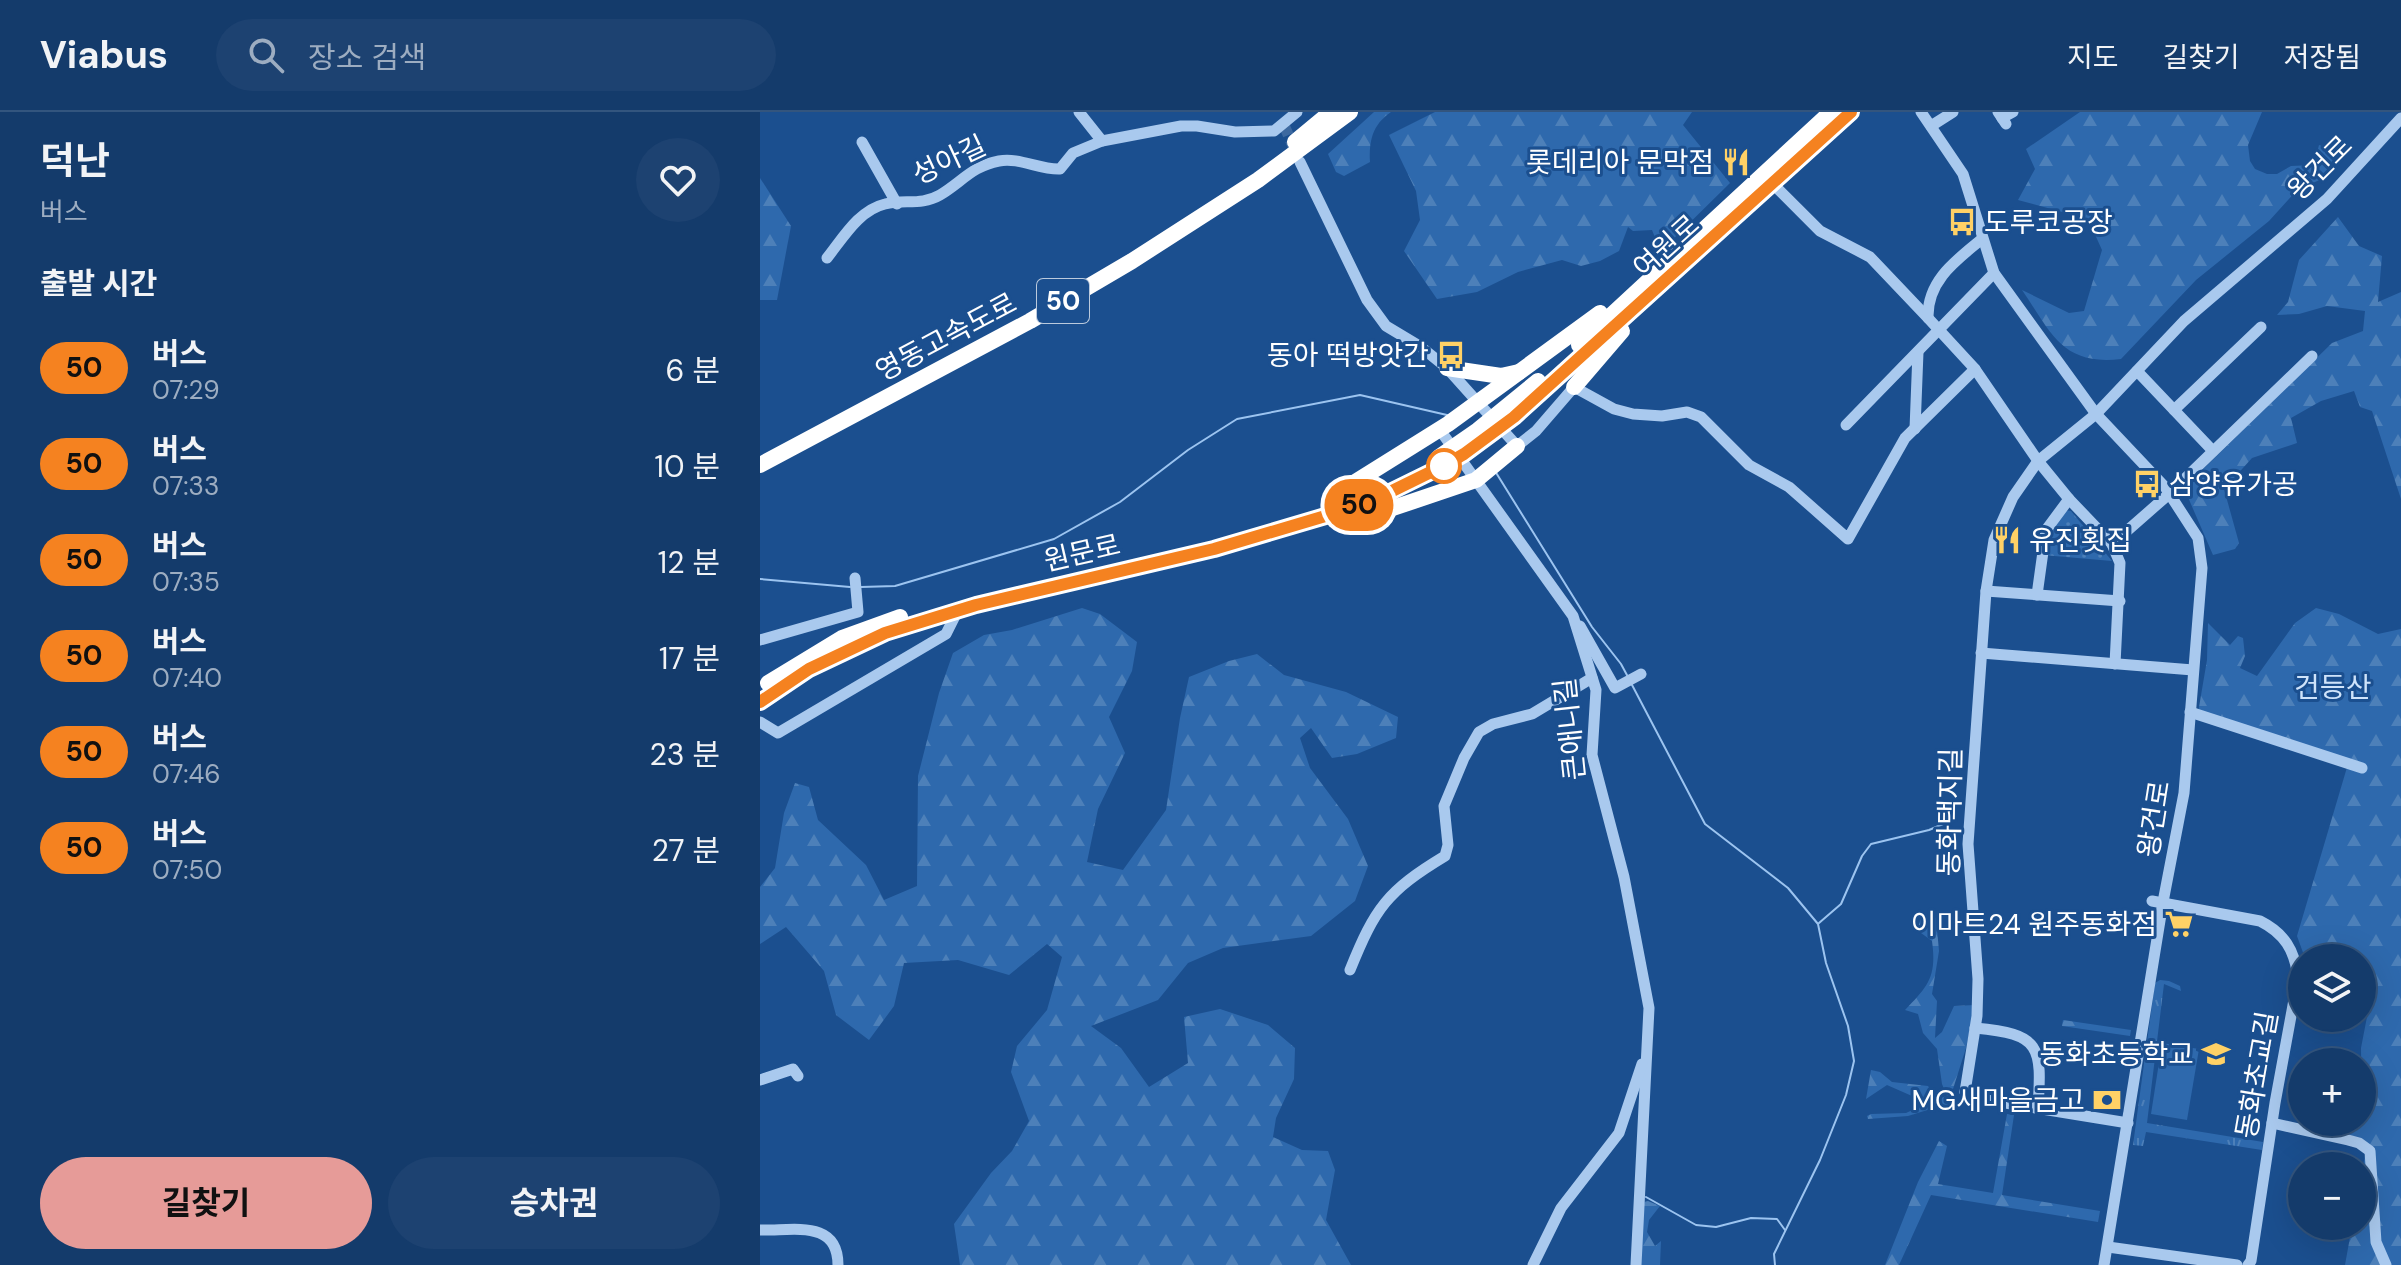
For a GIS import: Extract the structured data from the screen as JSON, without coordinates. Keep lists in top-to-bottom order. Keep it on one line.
{"streets":{"highway":["여원로","50","영동고속도로","원문로"],"street":["성아길","왕건로","큰애니길","동화택지길","동화초교길"]},"crossings":[["왕건로","동화택지길"],["왕건로","동화초교길"],["여원로","원문로"]],"parks":["건등산"],"places":{"restaurant":["롯데리아 문막점","유진횟집"],"bus stop":["도루코공장","동아 떡방앗간","삼양유가공"],"supermarket":["이마트24 원주동화점"],"school or university":["동화초등학교"],"bank":["MG새마을금고"]},"lines":["bus line 50"],"page":{"header":"Viabus","search":"장소 검색","nav":["지도","길찾기","저장됨"],"heading":[["덕난","버스"],"출발 시간"],"on_map":"50","list":[{"mark":"50","name":"버스","note":"07:29","value":"6 분"},{"mark":"50","name":"버스","note":"07:33","value":"10 분"},{"mark":"50","name":"버스","note":"07:35","value":"12 분"},{"mark":"50","name":"버스","note":"07:40","value":"17 분"},{"mark":"50","name":"버스","note":"07:46","value":"23 분"},{"mark":"50","name":"버스","note":"07:50","value":"27 분"}],"map_buttons":["+","−"],"buttons":["길찾기","승차권"]}}
